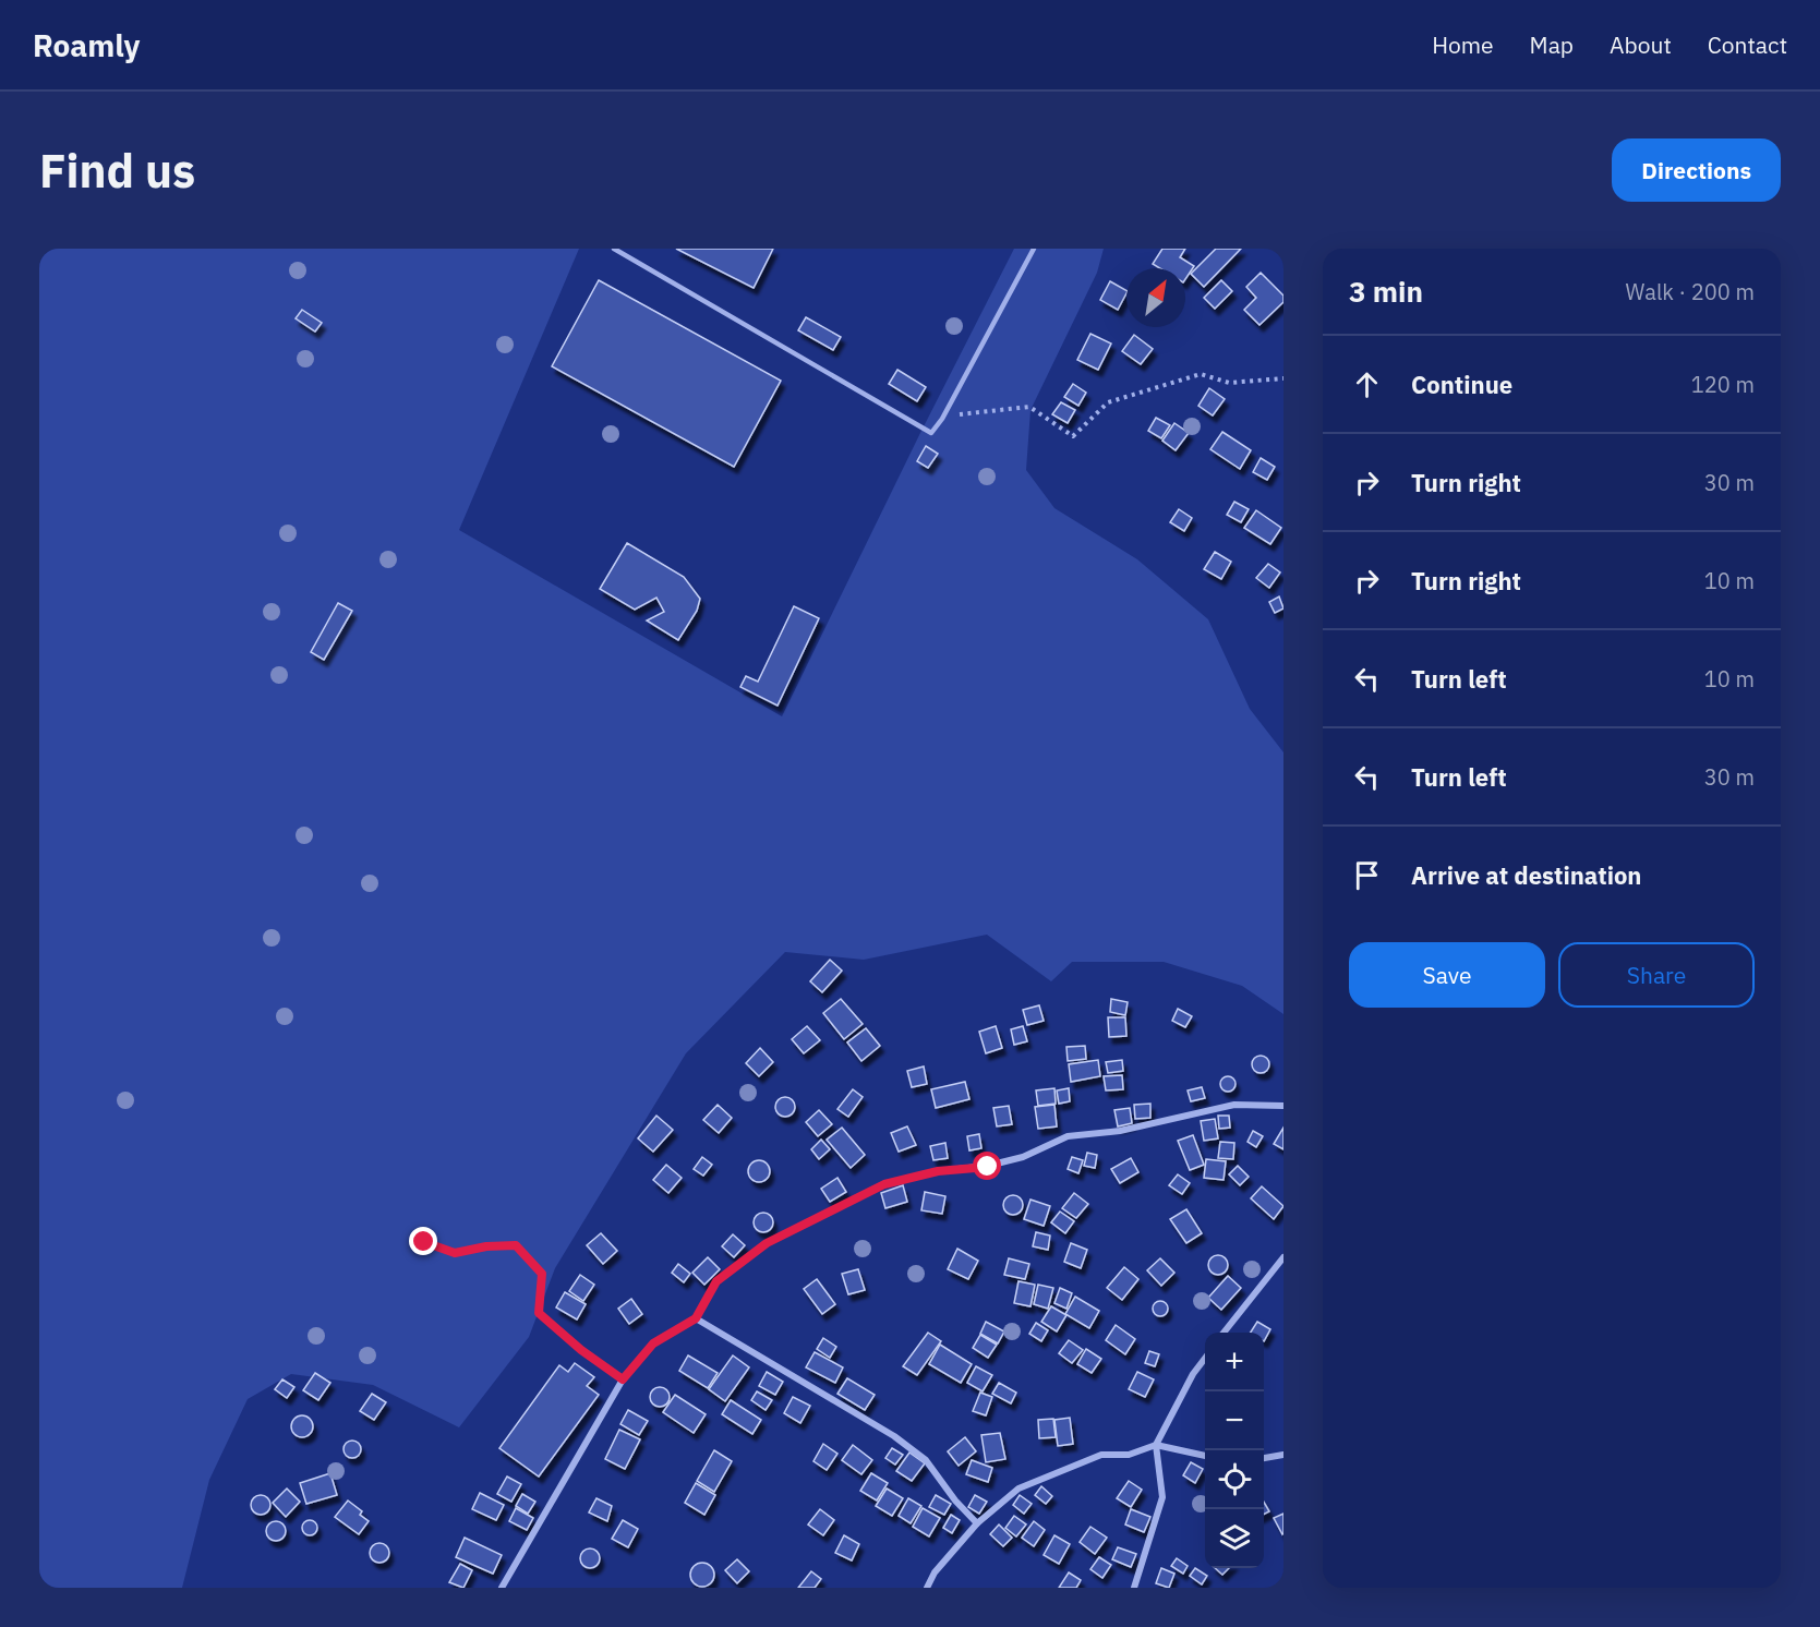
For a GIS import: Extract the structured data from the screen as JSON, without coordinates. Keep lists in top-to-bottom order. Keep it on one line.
{"north":"top right","page":{"header":"Roamly","nav":["Home","Map","About","Contact"],"buttons":["Directions",["Save","Share"]],"title":"Find us","heading":["3 min","Walk · 200 m"],"list":[["Continue","120 m"],["Turn right","30 m"],["Turn right","10 m"],["Turn left","10 m"],["Turn left","30 m"],"Arrive at destination"],"map_buttons":["+","−"]}}
